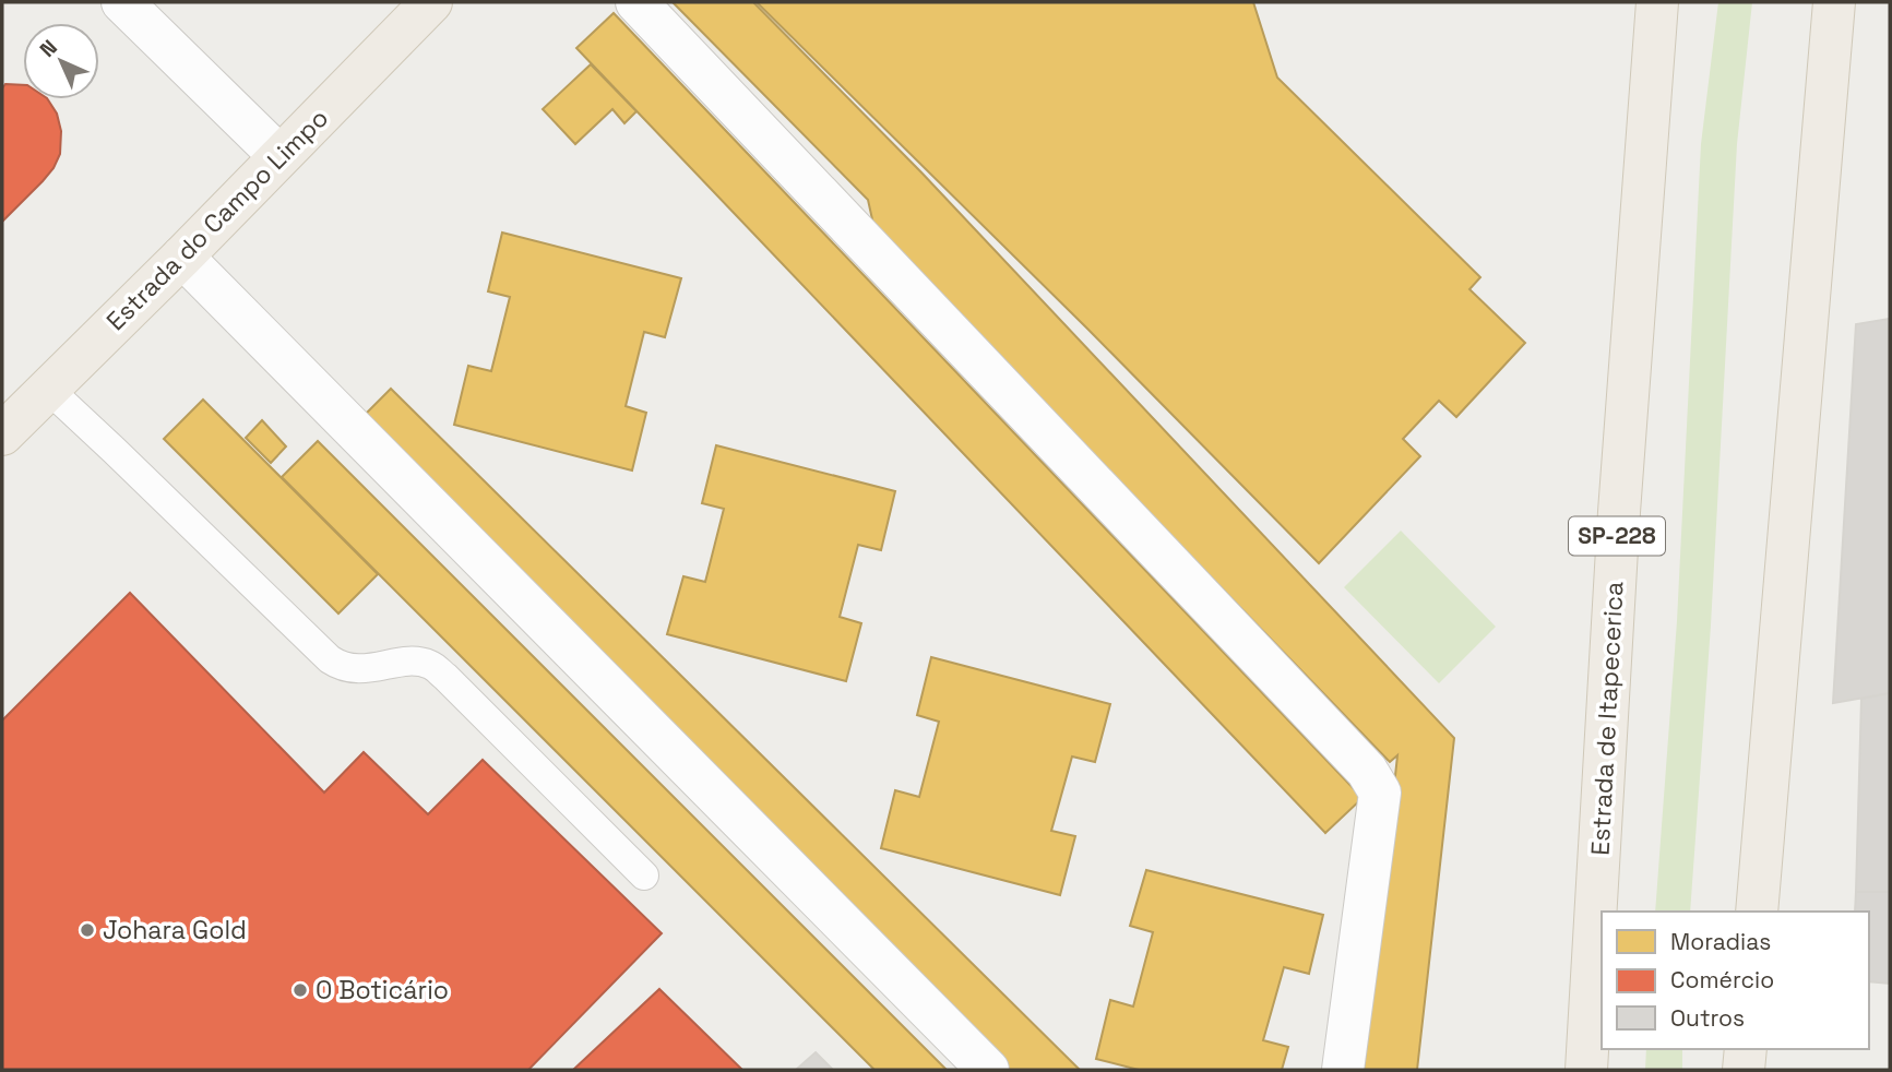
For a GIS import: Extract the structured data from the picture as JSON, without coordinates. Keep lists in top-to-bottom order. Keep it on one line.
{"streets":{"main road":["Estrada do Campo Limpo","SP-228","Estrada de Itapecerica"]},"places":["Johara Gold","O Boticário"],"legend":["Moradias","Comércio","Outros"],"north":"top left"}
